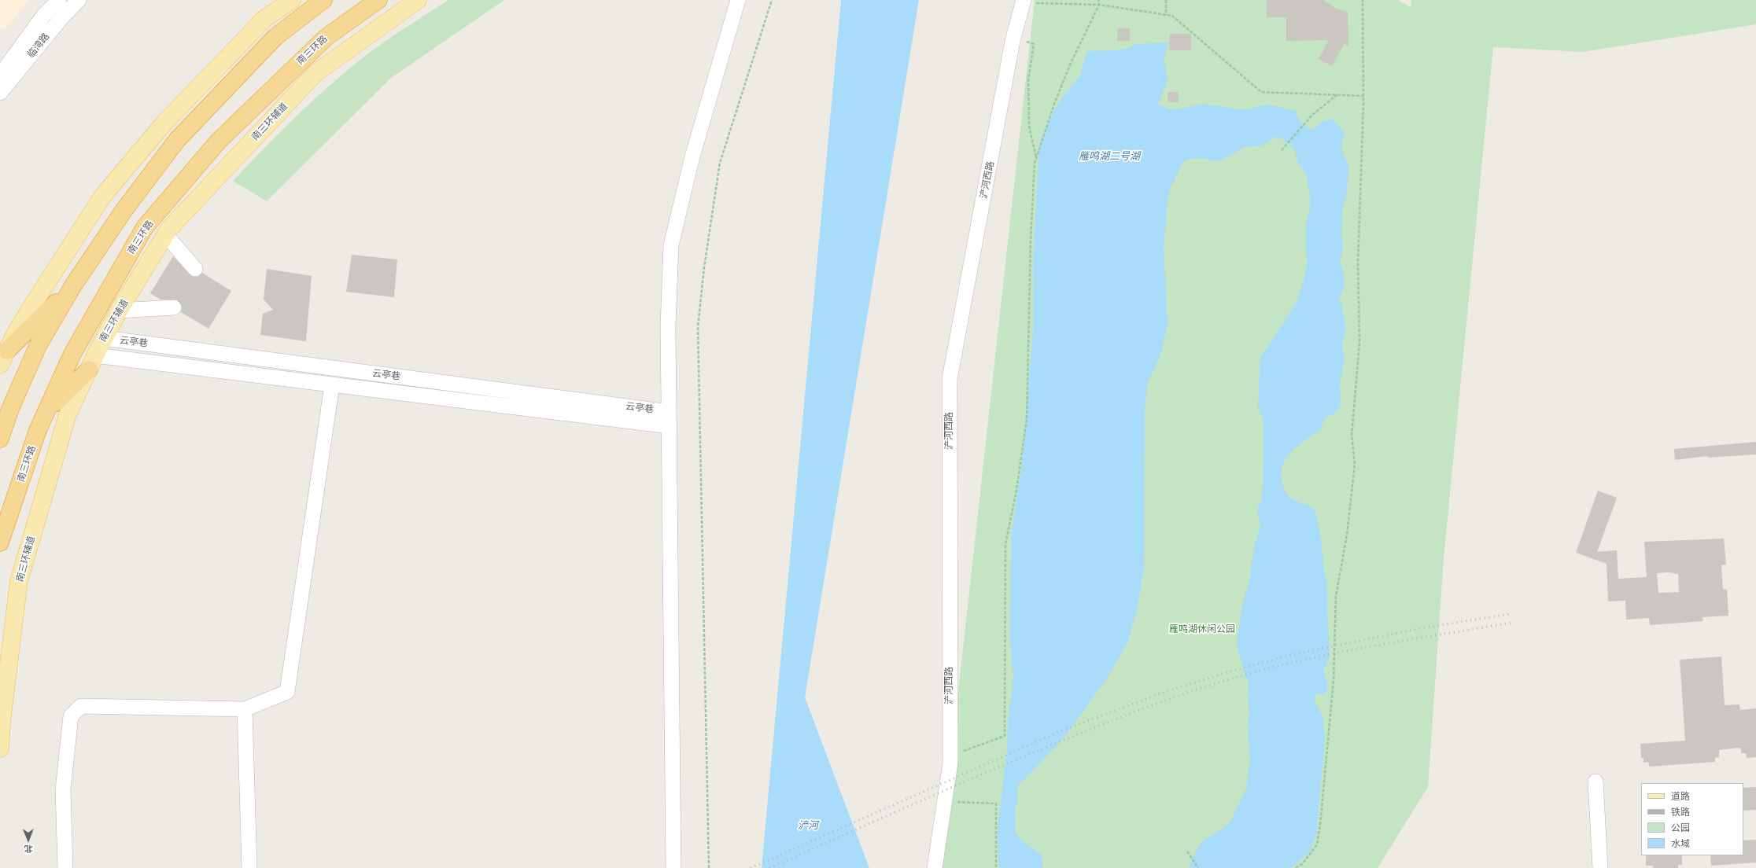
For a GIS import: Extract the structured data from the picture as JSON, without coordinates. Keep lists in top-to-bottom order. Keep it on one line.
{"streets":{"highway":["南三环路"],"main road":["南三环辅道"],"street":["临湾路","浐河西路","云亭巷"]},"crossings":[["南三环辅道","云亭巷"]],"water":["雁鸣湖二号湖","浐河"],"parks":["雁鸣湖休闲公园"],"legend":["道路","铁路","公园","水域"],"north":"bottom"}
